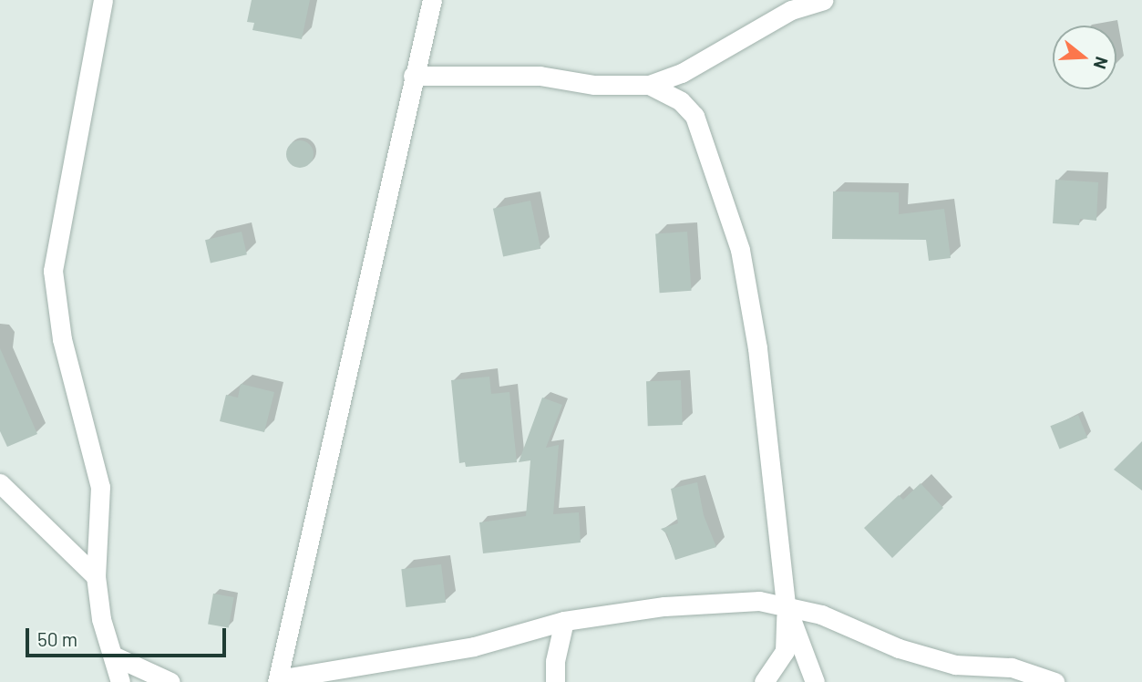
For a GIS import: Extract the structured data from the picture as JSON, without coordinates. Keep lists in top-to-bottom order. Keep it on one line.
{"scale_bar":"50 m","north":"right"}
